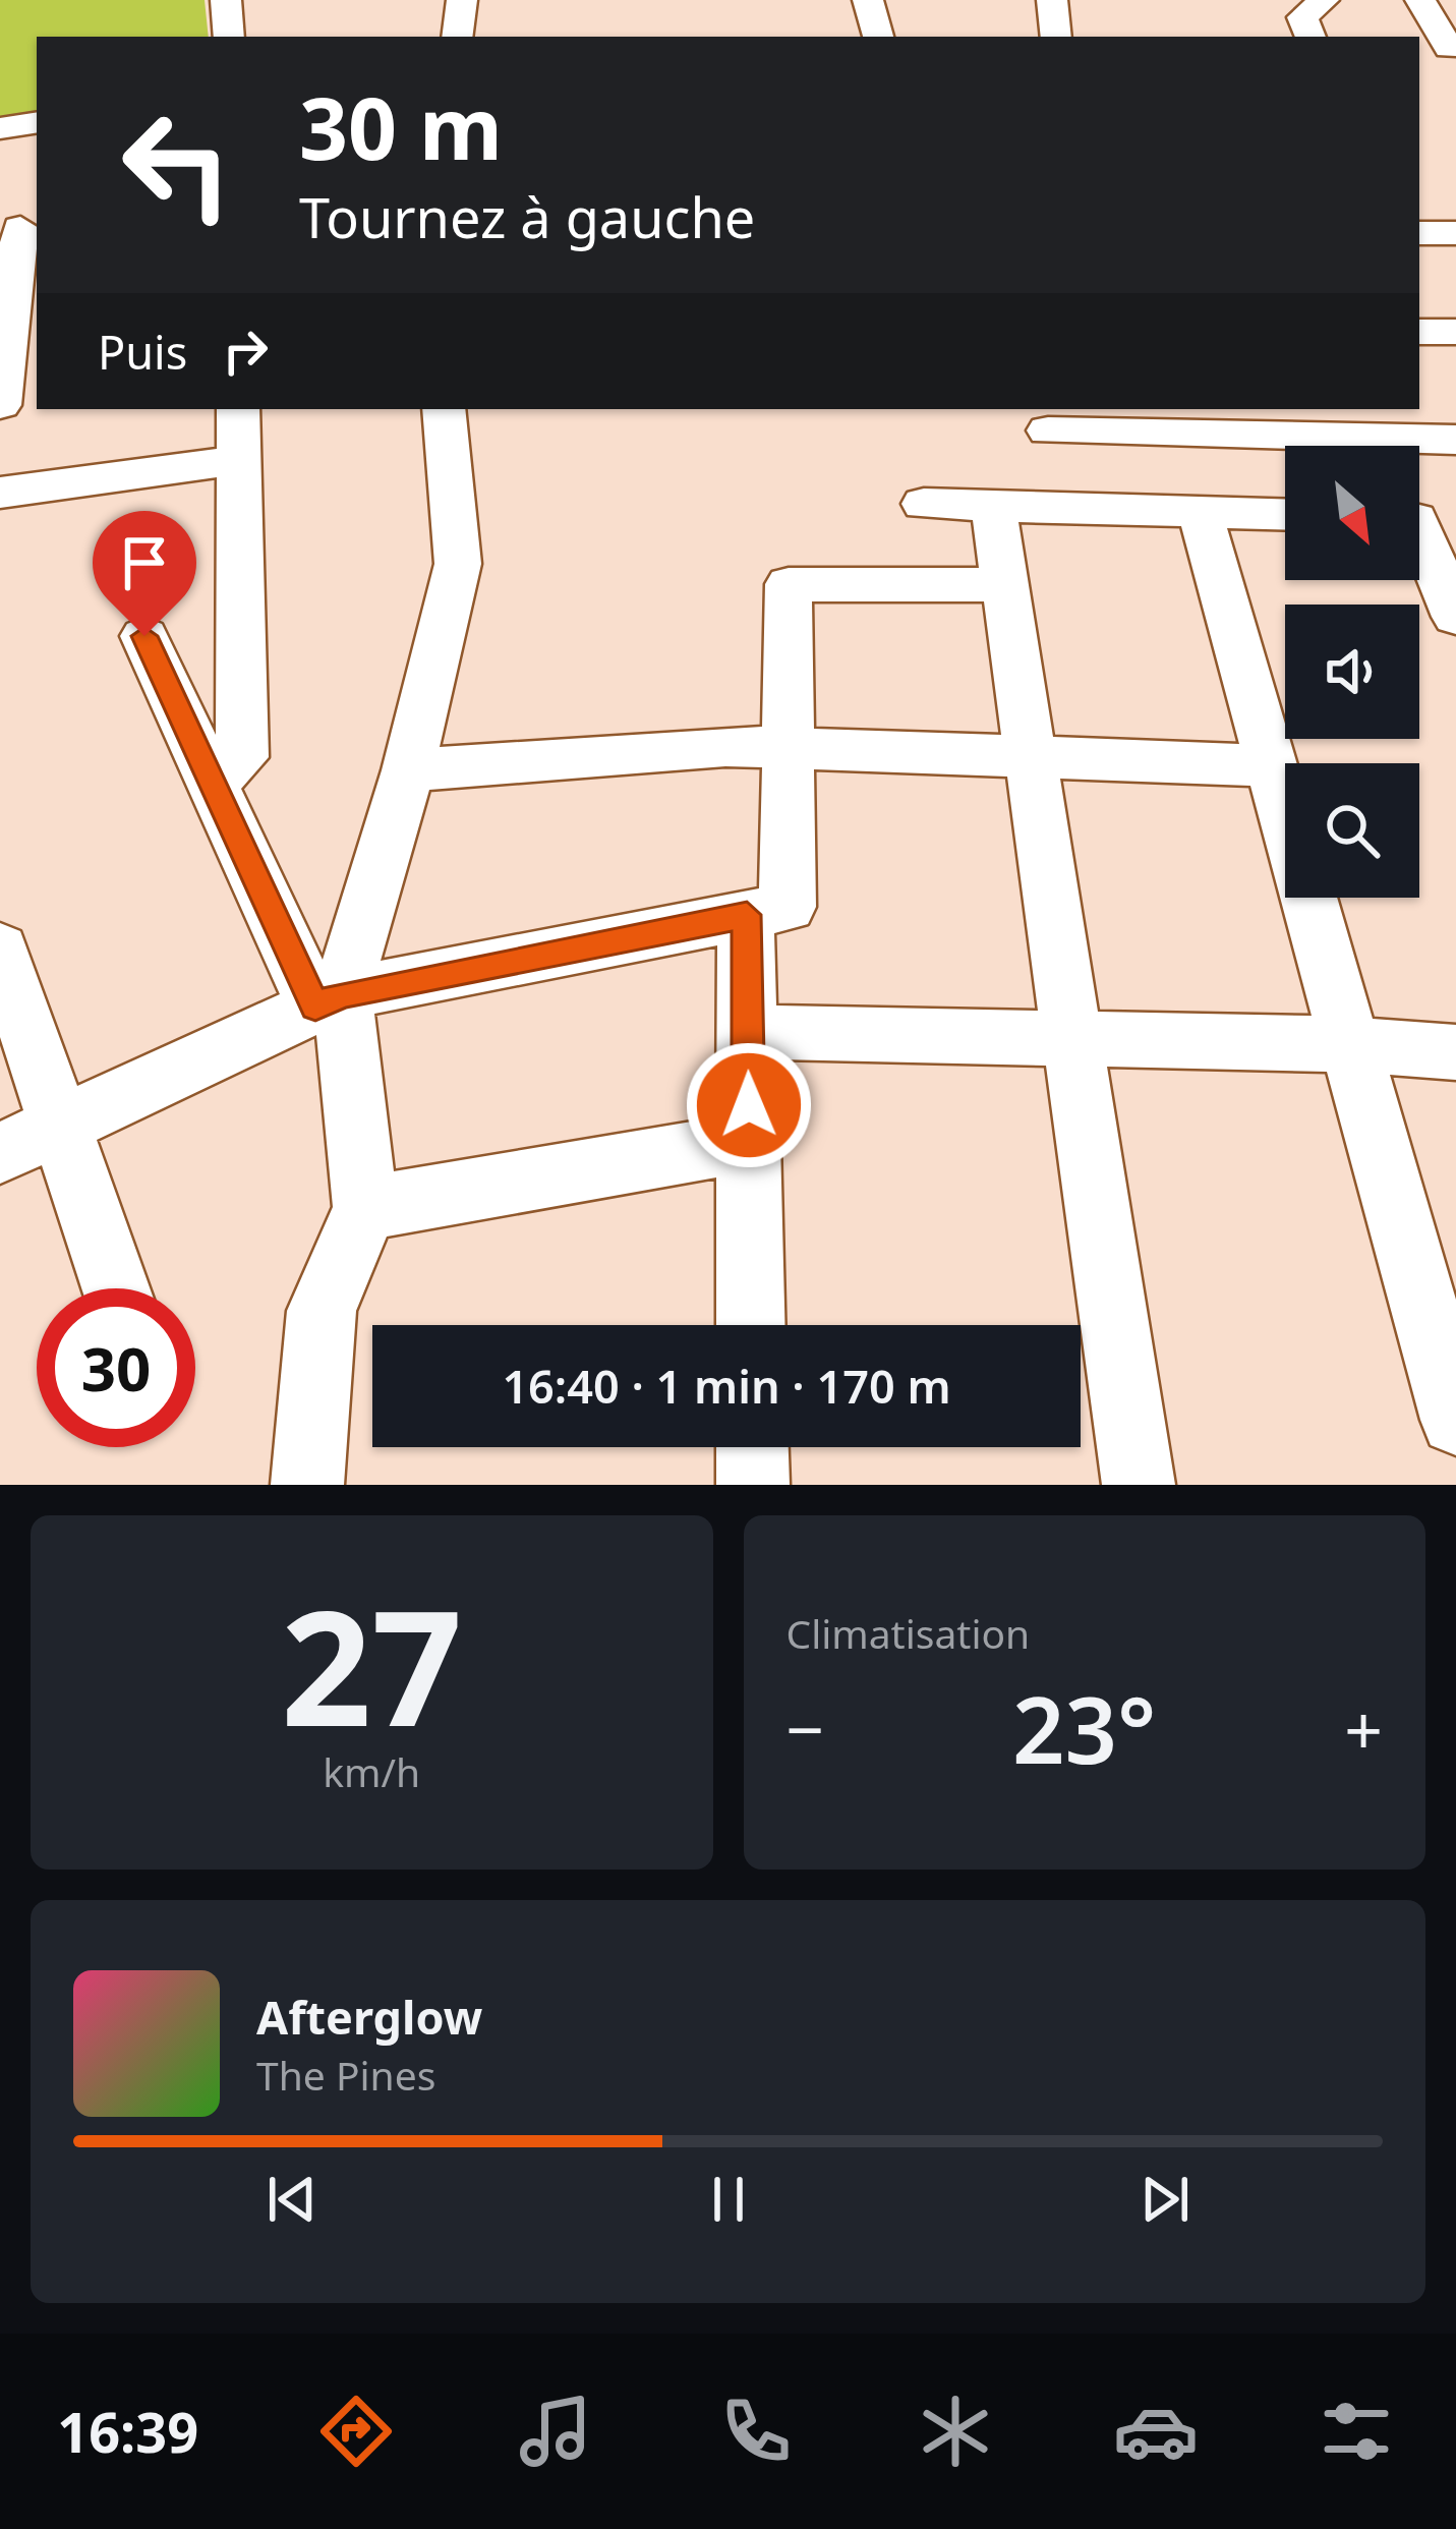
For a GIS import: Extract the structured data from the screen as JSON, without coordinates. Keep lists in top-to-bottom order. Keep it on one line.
{"north":"bottom right","page":{"turn":["30 m","Tournez à gauche"],"then":"Puis","limit":"30","trip":"16:40 · 1 min · 170 m","tile":[["27","km/h"],"Climatisation"],"heat":["−","23°","+"],"song":["Afterglow","The Pines"],"tabs":"16:39"}}
